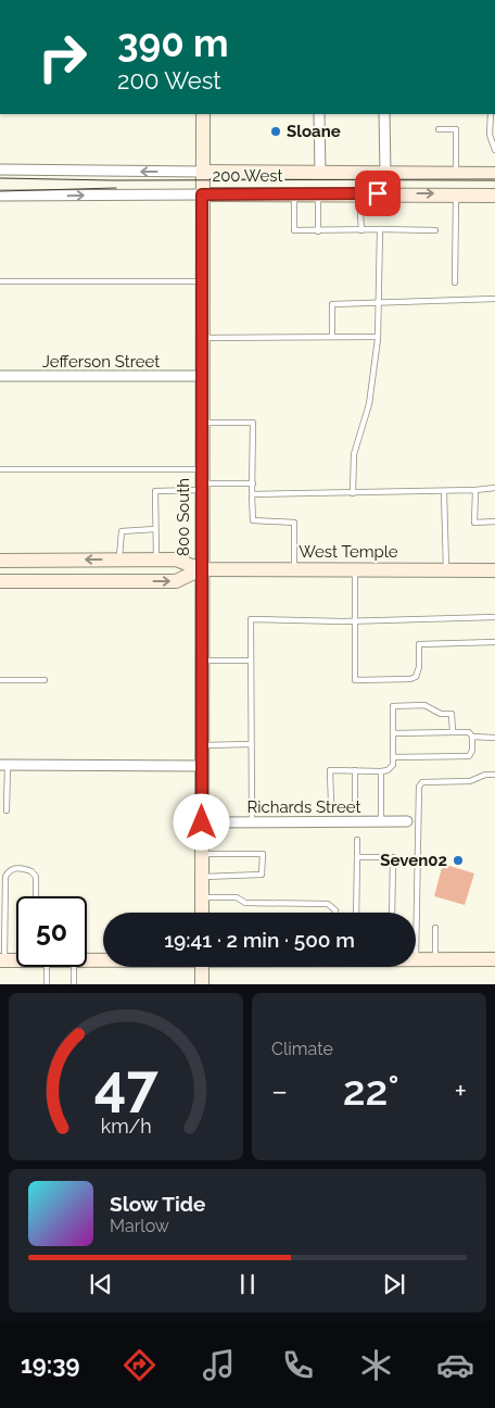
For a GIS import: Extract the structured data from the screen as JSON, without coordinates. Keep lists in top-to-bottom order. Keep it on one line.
{"streets":{"street":["200 West","Jefferson Street","800 South","West Temple","Richards Street"]},"crossings":[["200 West","800 South"],["Jefferson Street","800 South"],["800 South","West Temple"],["800 South","Richards Street"]],"places":["Sloane","Seven02"],"page":{"turn":["390 m","200 West"],"limit":"50","trip":"19:41 · 2 min · 500 m","tile":"Climate","heat":["−","22°","+"],"song":["Slow Tide","Marlow"],"tabs":"19:39","gauge":["47","km/h"]}}
